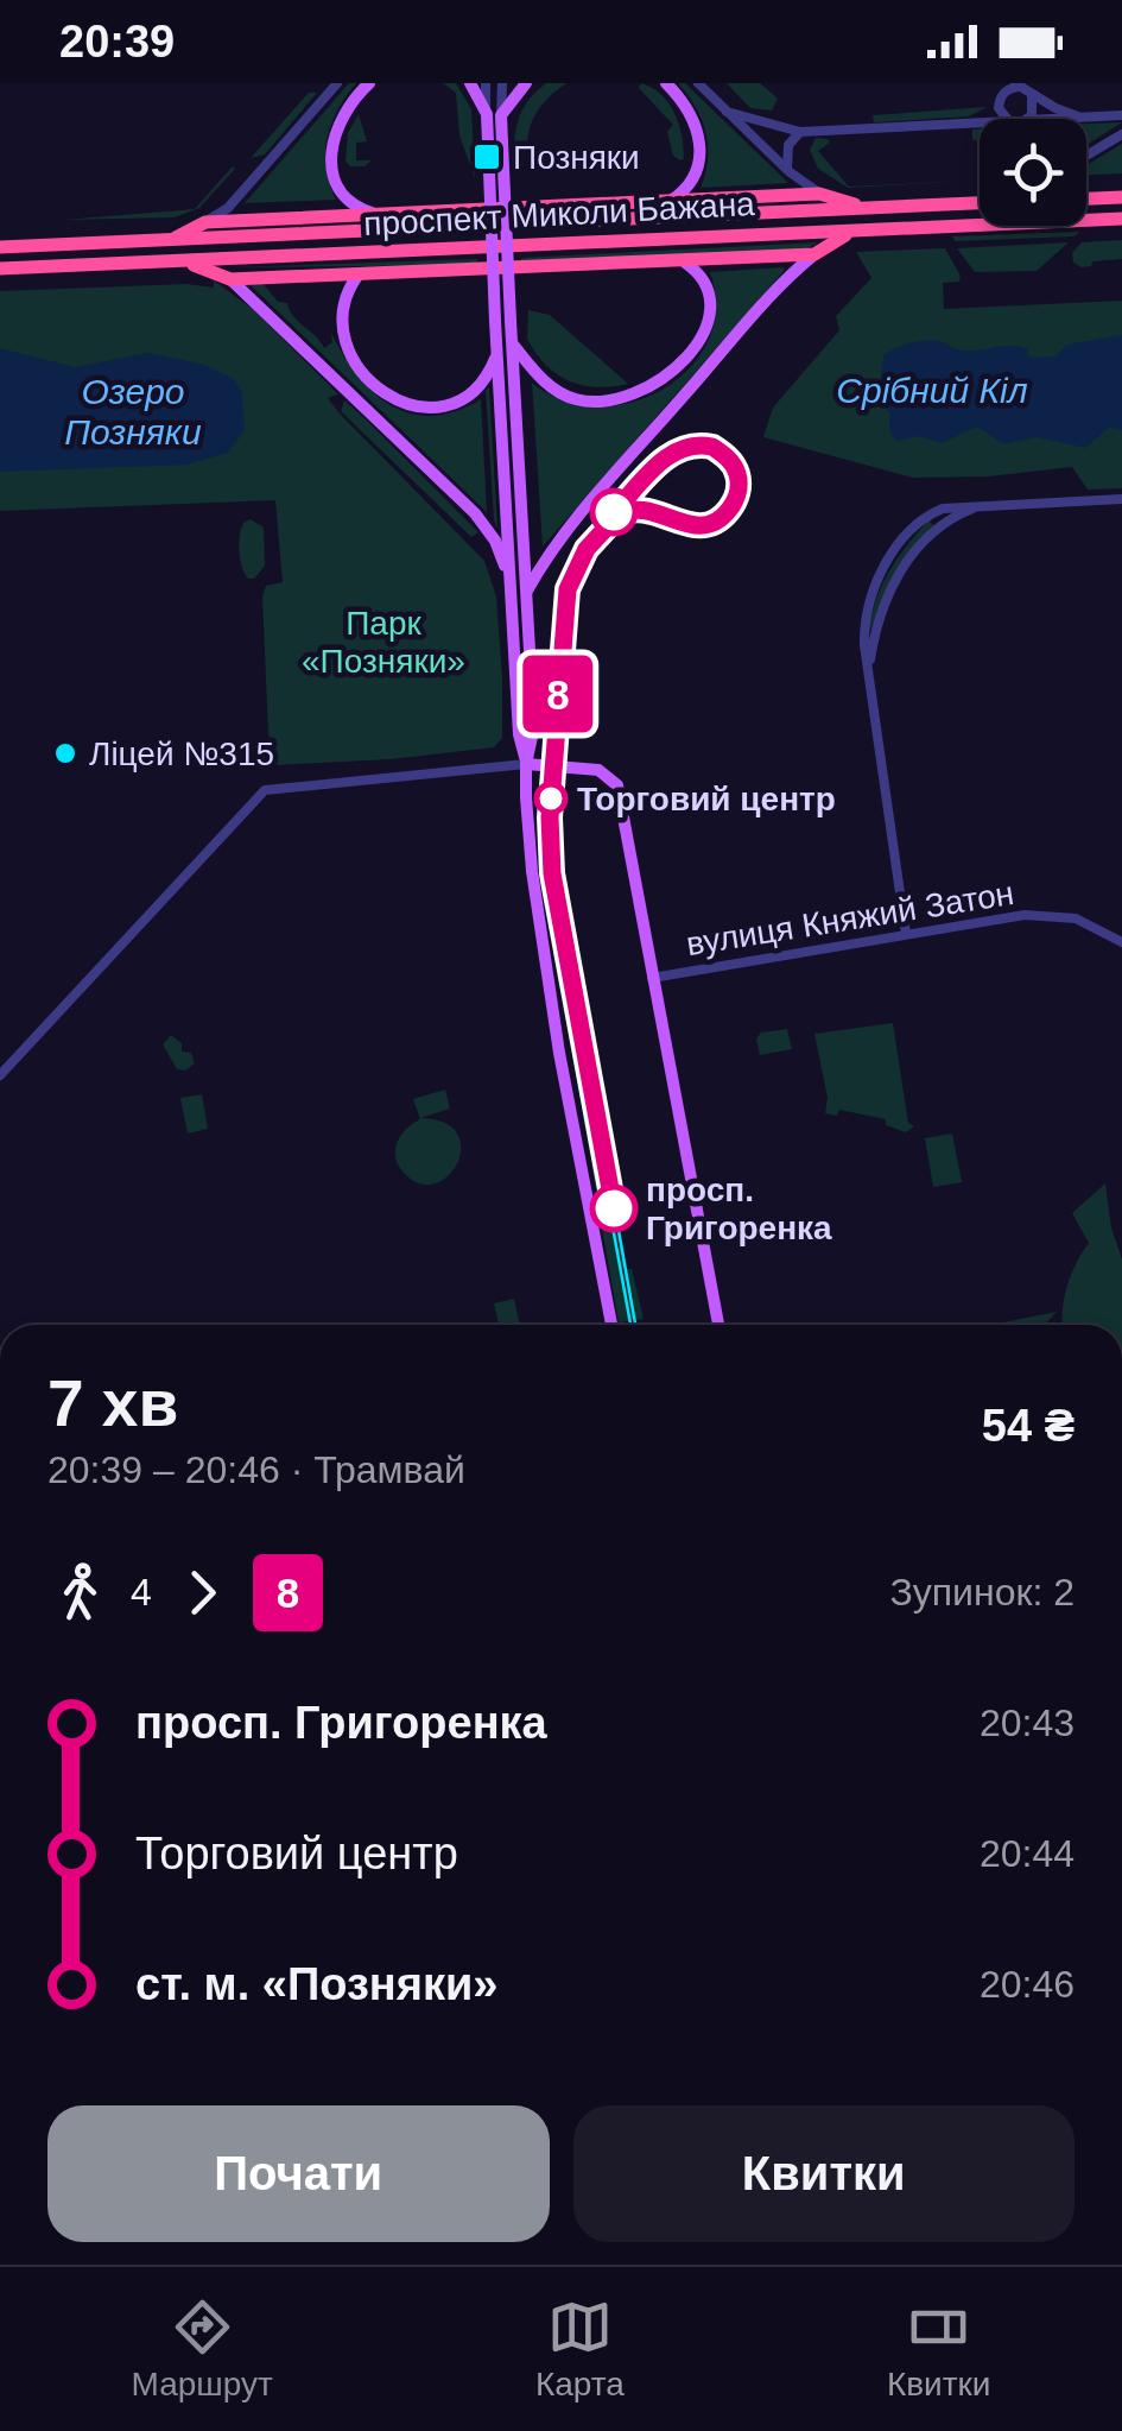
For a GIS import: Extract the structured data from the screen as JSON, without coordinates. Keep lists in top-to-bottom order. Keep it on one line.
{"streets":{"highway":["проспект Миколи Бажана"],"street":["вулиця Княжий Затон"]},"water":["Срібний Кіл","Озеро Позняки"],"parks":["Парк «Позняки»"],"places":{"transit":["Позняки"],"other":["Ліцей №315","Торговий центр","просп. Григоренка"]},"lines":["tram line 8"],"page":{"status":"20:39","on_map":"8","heading":["7 хв","20:39 – 20:46 · Трамвай","54 ₴"],"legs":["4","8","Зупинок: 2"],"list":[{"name":"просп. Григоренка","value":"20:43"},{"name":"Торговий центр","value":"20:44"},{"name":"ст. м. «Позняки»","value":"20:46"}],"buttons":["Почати","Квитки"],"tabs":["Маршрут","Карта","Квитки"]}}
